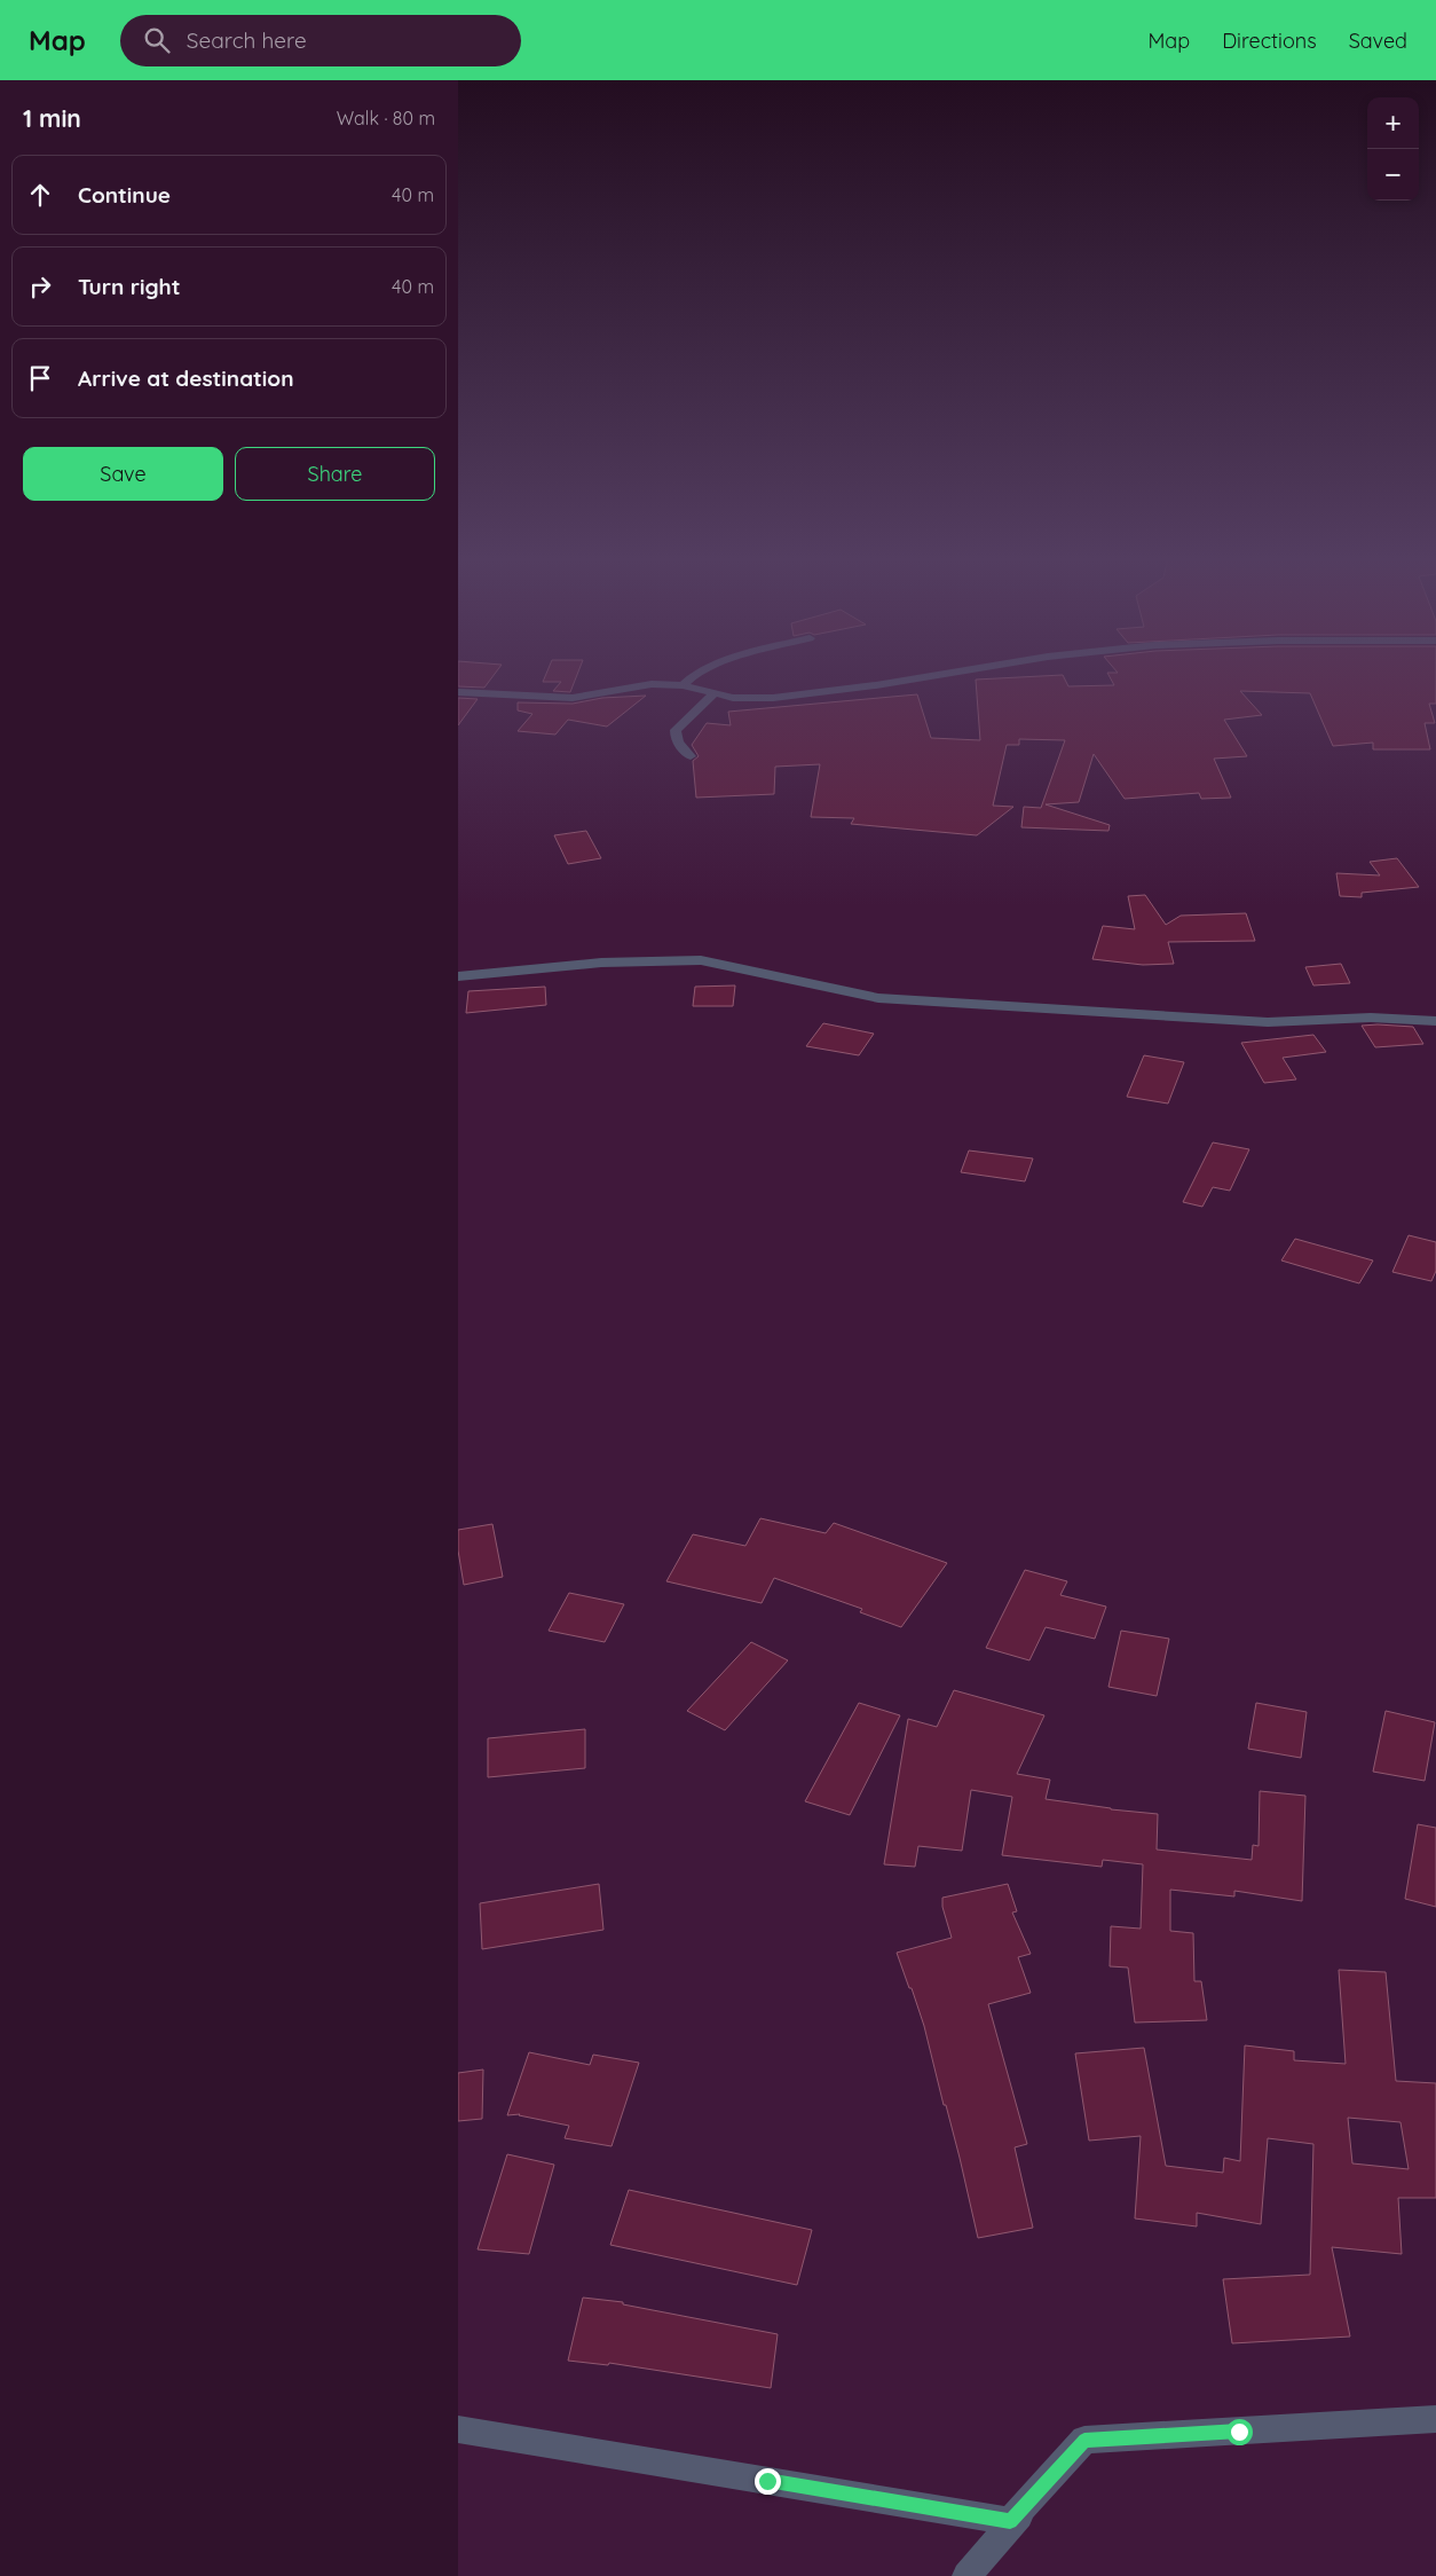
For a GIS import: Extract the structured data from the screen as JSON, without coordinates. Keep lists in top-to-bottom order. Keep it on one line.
{"page":{"header":"Map","search":"Search here","nav":["Map","Directions","Saved"],"heading":["1 min","Walk · 80 m"],"map_buttons":["+","−"],"list":[["Continue","40 m"],["Turn right","40 m"],"Arrive at destination"],"buttons":["Save","Share"]}}
